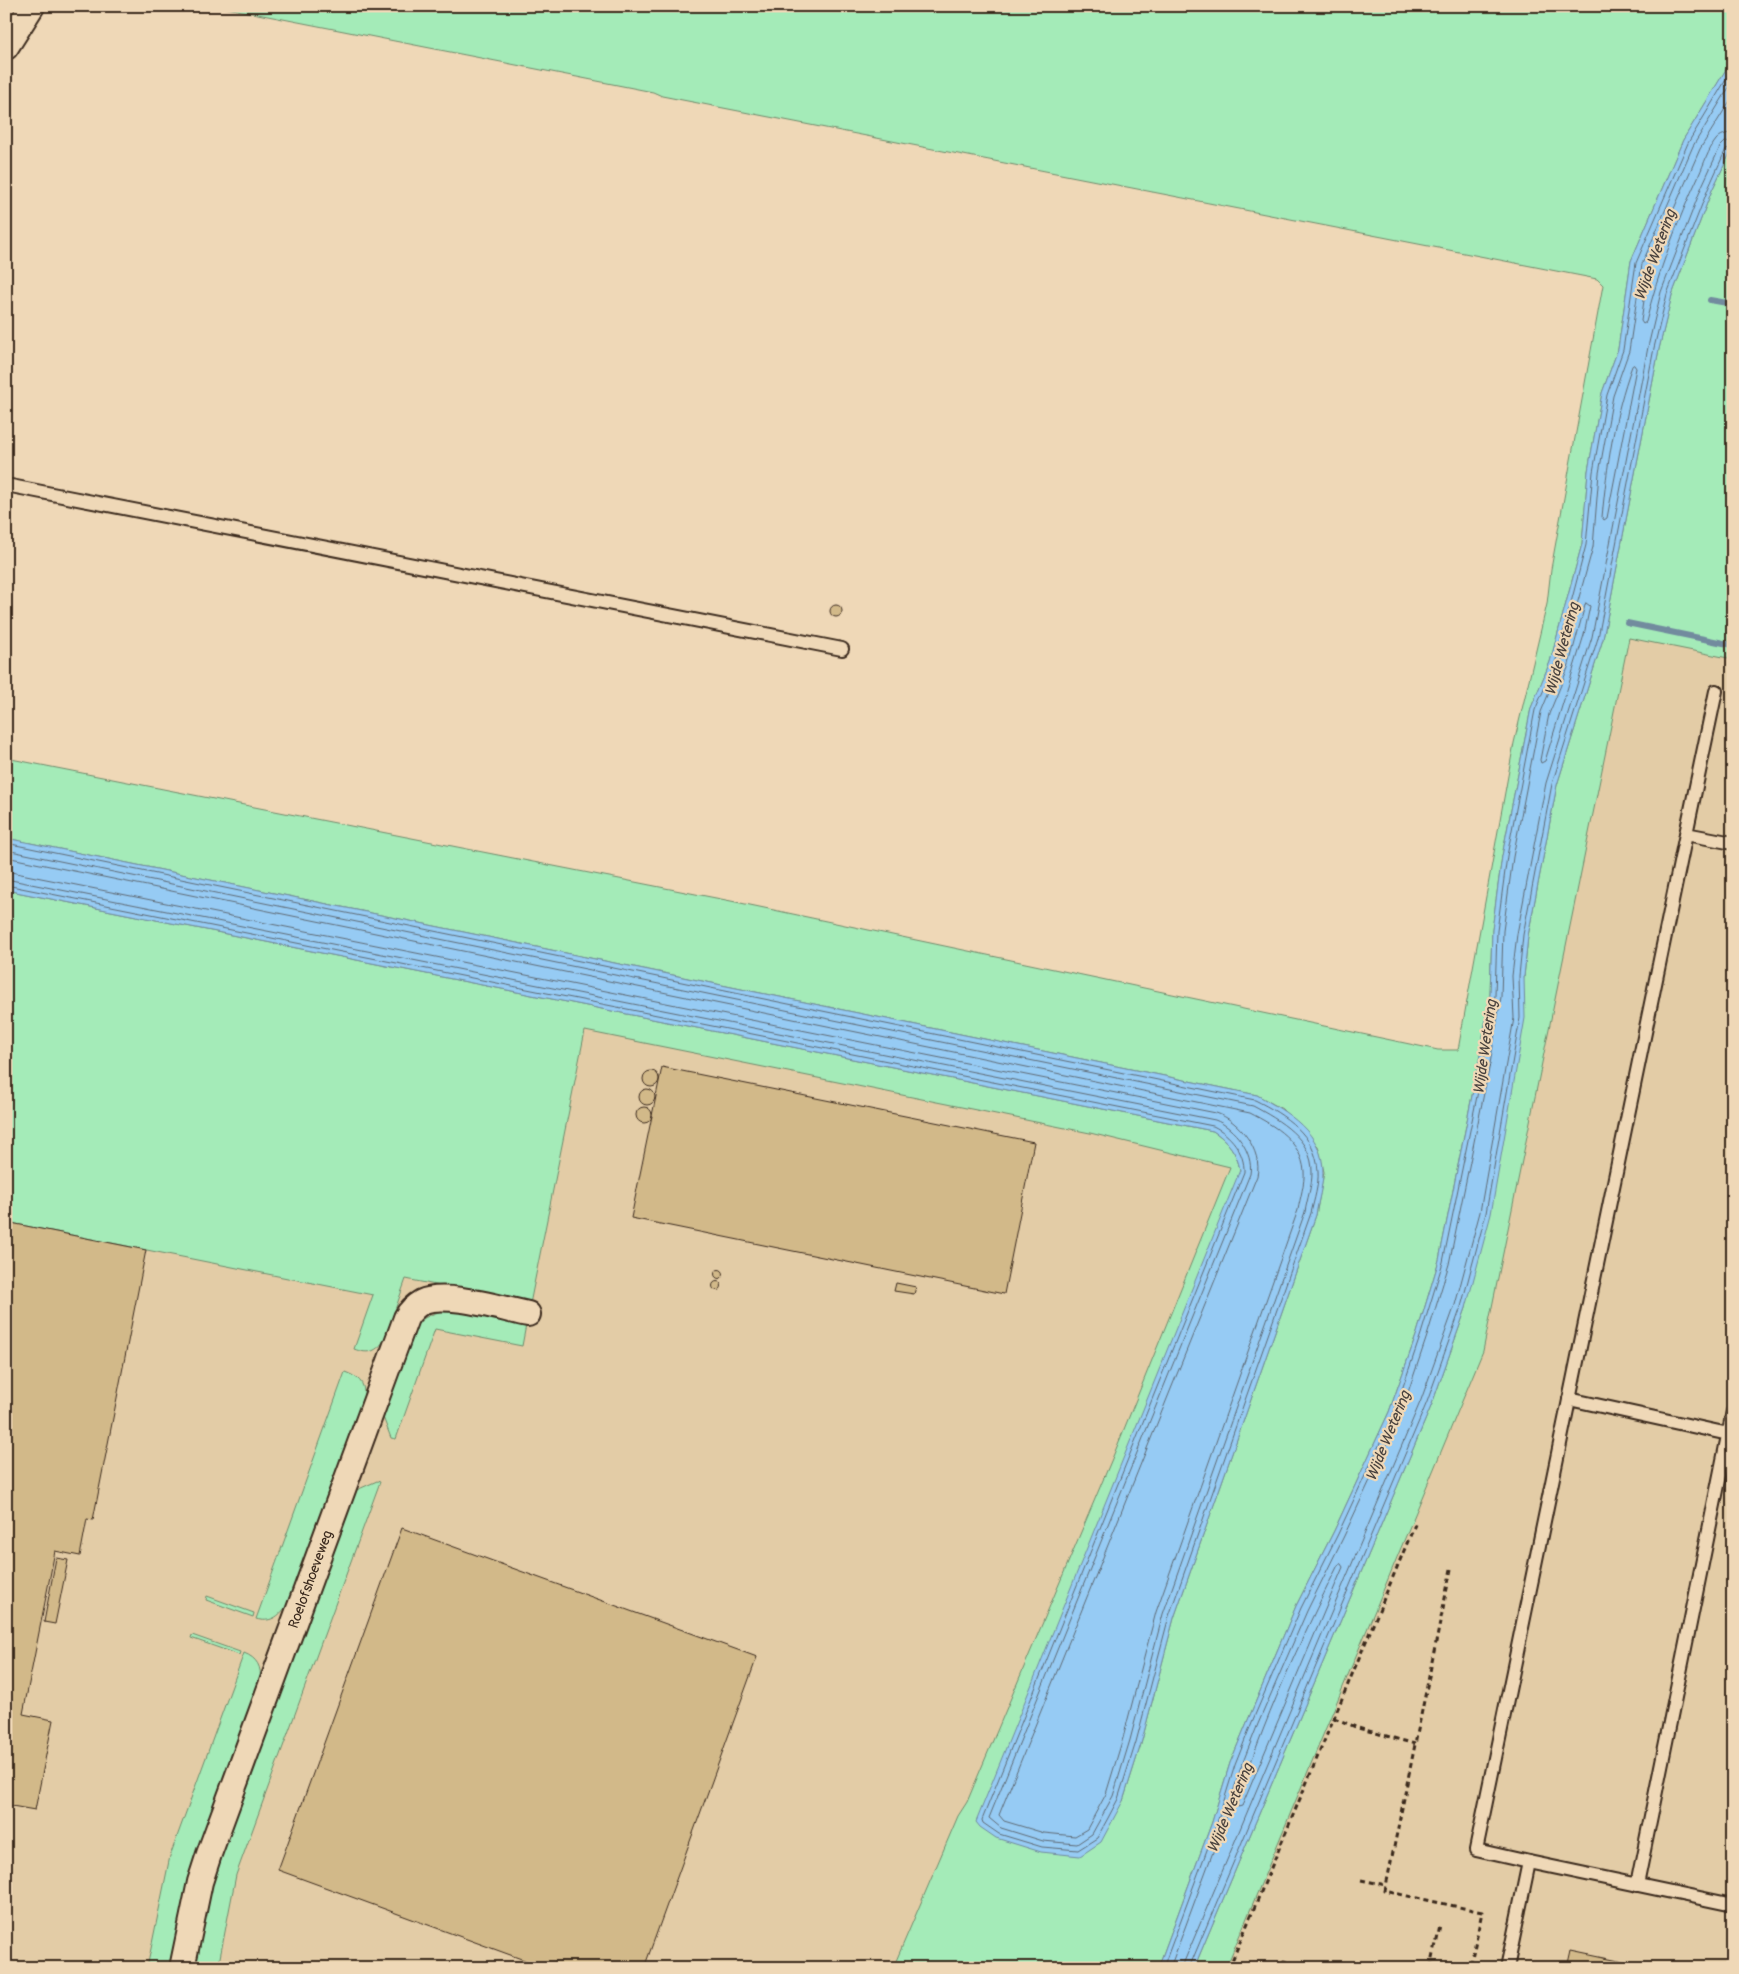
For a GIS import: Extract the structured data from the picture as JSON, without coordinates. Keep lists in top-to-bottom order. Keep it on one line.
{"streets":{"street":["Roelofshoeveweg"]},"water":["Wijde Wetering"]}
